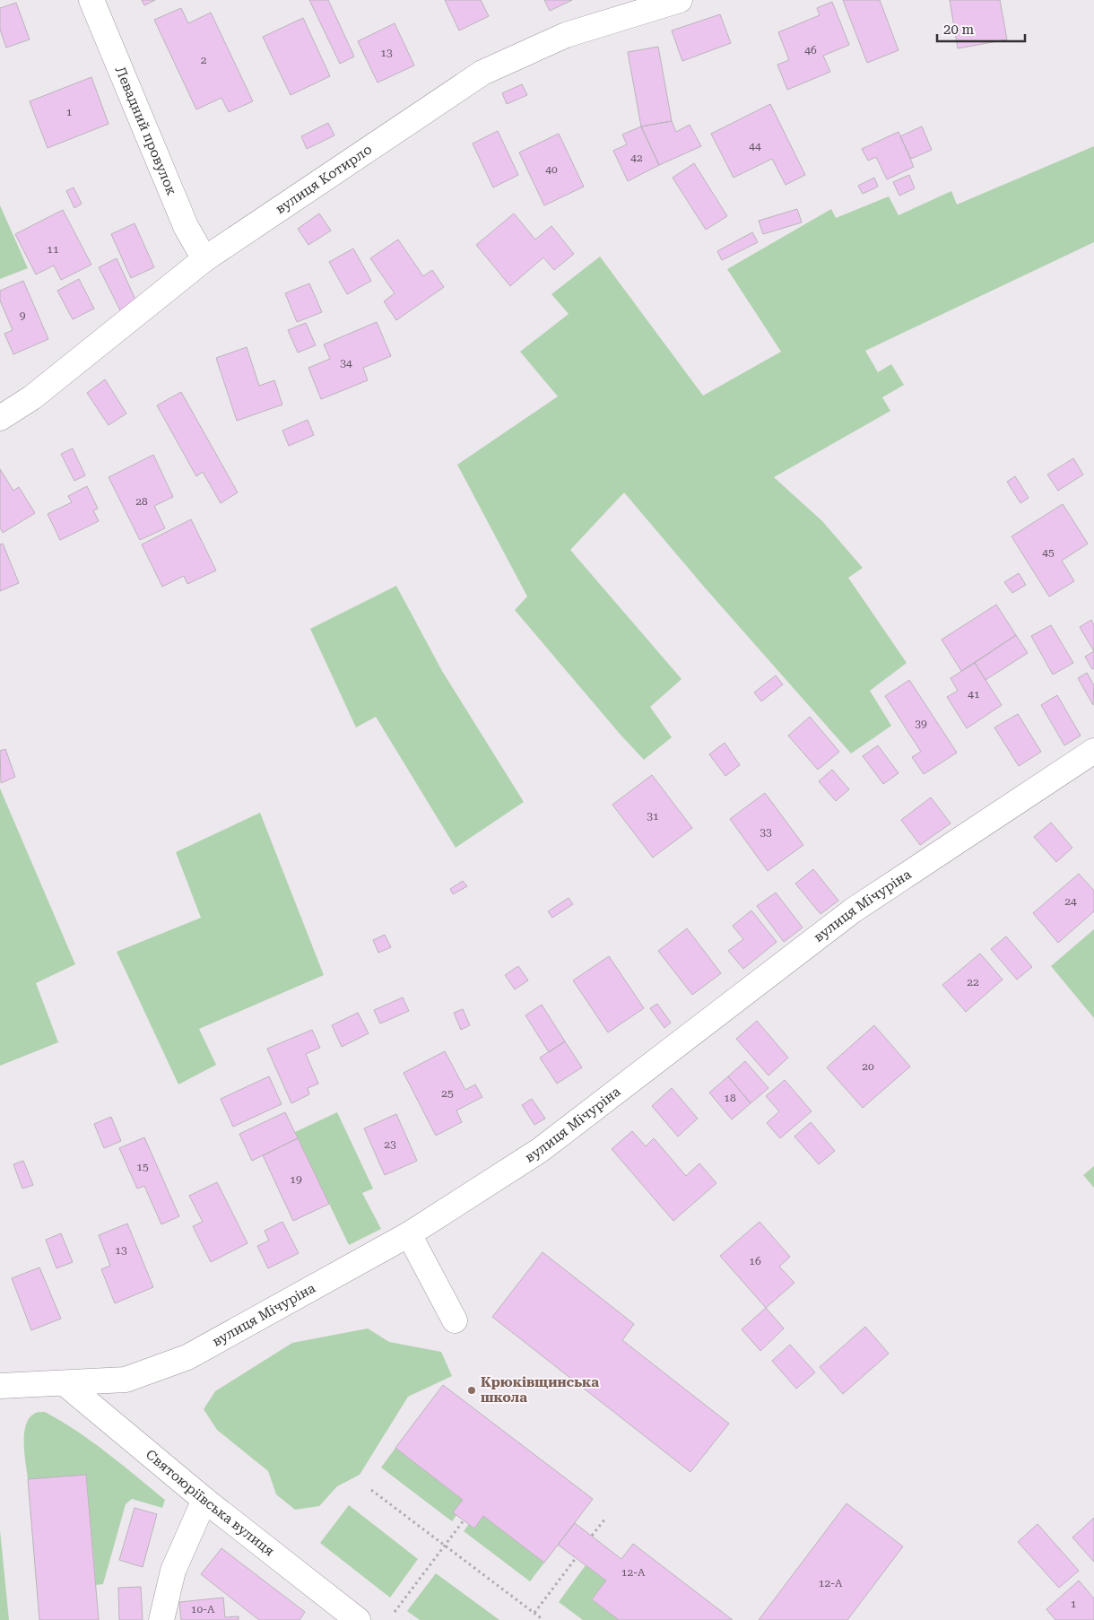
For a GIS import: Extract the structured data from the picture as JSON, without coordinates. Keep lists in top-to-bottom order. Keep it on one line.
{"streets":{"street":["Левадний провулок","вулиця Котирло","вулиця Мічуріна","Святоюріївська вулиця"]},"crossings":[["Левадний провулок","вулиця Котирло"],["вулиця Мічуріна","Святоюріївська вулиця"]],"places":["Крюківщинська школа"],"house_numbers":["46","13","2","1","44","42","40","11","9","34","28","45","41","39","31","33","24","22","20","25","18","23","15","19","13","16","12-А","12-А","1","10-А"],"scale_bar":"20 m"}
